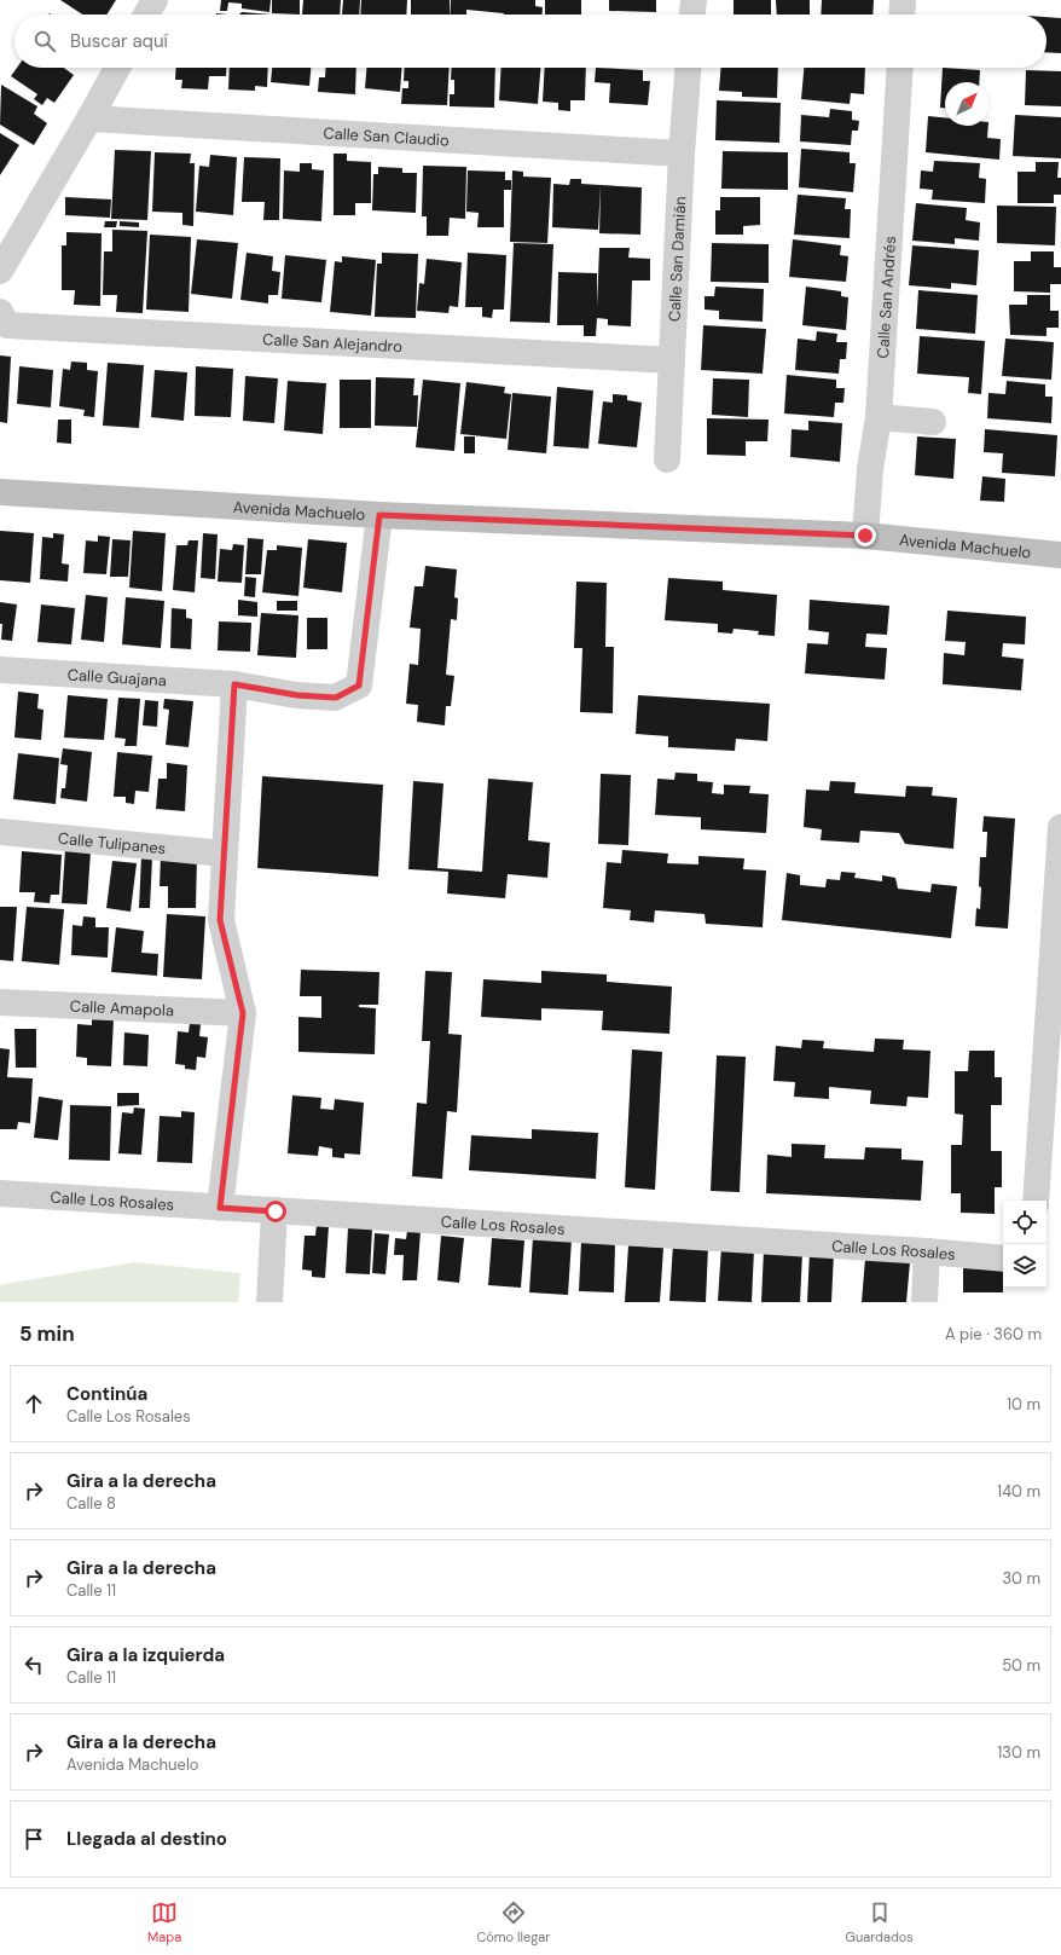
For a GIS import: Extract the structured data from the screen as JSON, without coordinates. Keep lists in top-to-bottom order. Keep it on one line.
{"streets":{"street":["Calle San Claudio","Calle San Damián","Calle San Andrés","Calle San Alejandro","Avenida Machuelo","Calle Guajana","Calle Tulipanes","Calle Amapola","Calle Los Rosales"]},"crossings":[["Calle San Claudio","Calle San Damián"],["Calle San Damián","Calle San Alejandro"],["Calle San Andrés","Avenida Machuelo"],["Avenida Machuelo","Calle Guajana"]],"north":"top right","page":{"search":"Buscar aquí","heading":["5 min","A pie · 360 m"],"list":[["Continúa","Calle Los Rosales","10 m"],["Gira a la derecha","Calle 8","140 m"],["Gira a la derecha","Calle 11","30 m"],["Gira a la izquierda","Calle 11","50 m"],["Gira a la derecha","Avenida Machuelo","130 m"],"Llegada al destino"],"nav":["Mapa","Cómo llegar","Guardados"]}}
